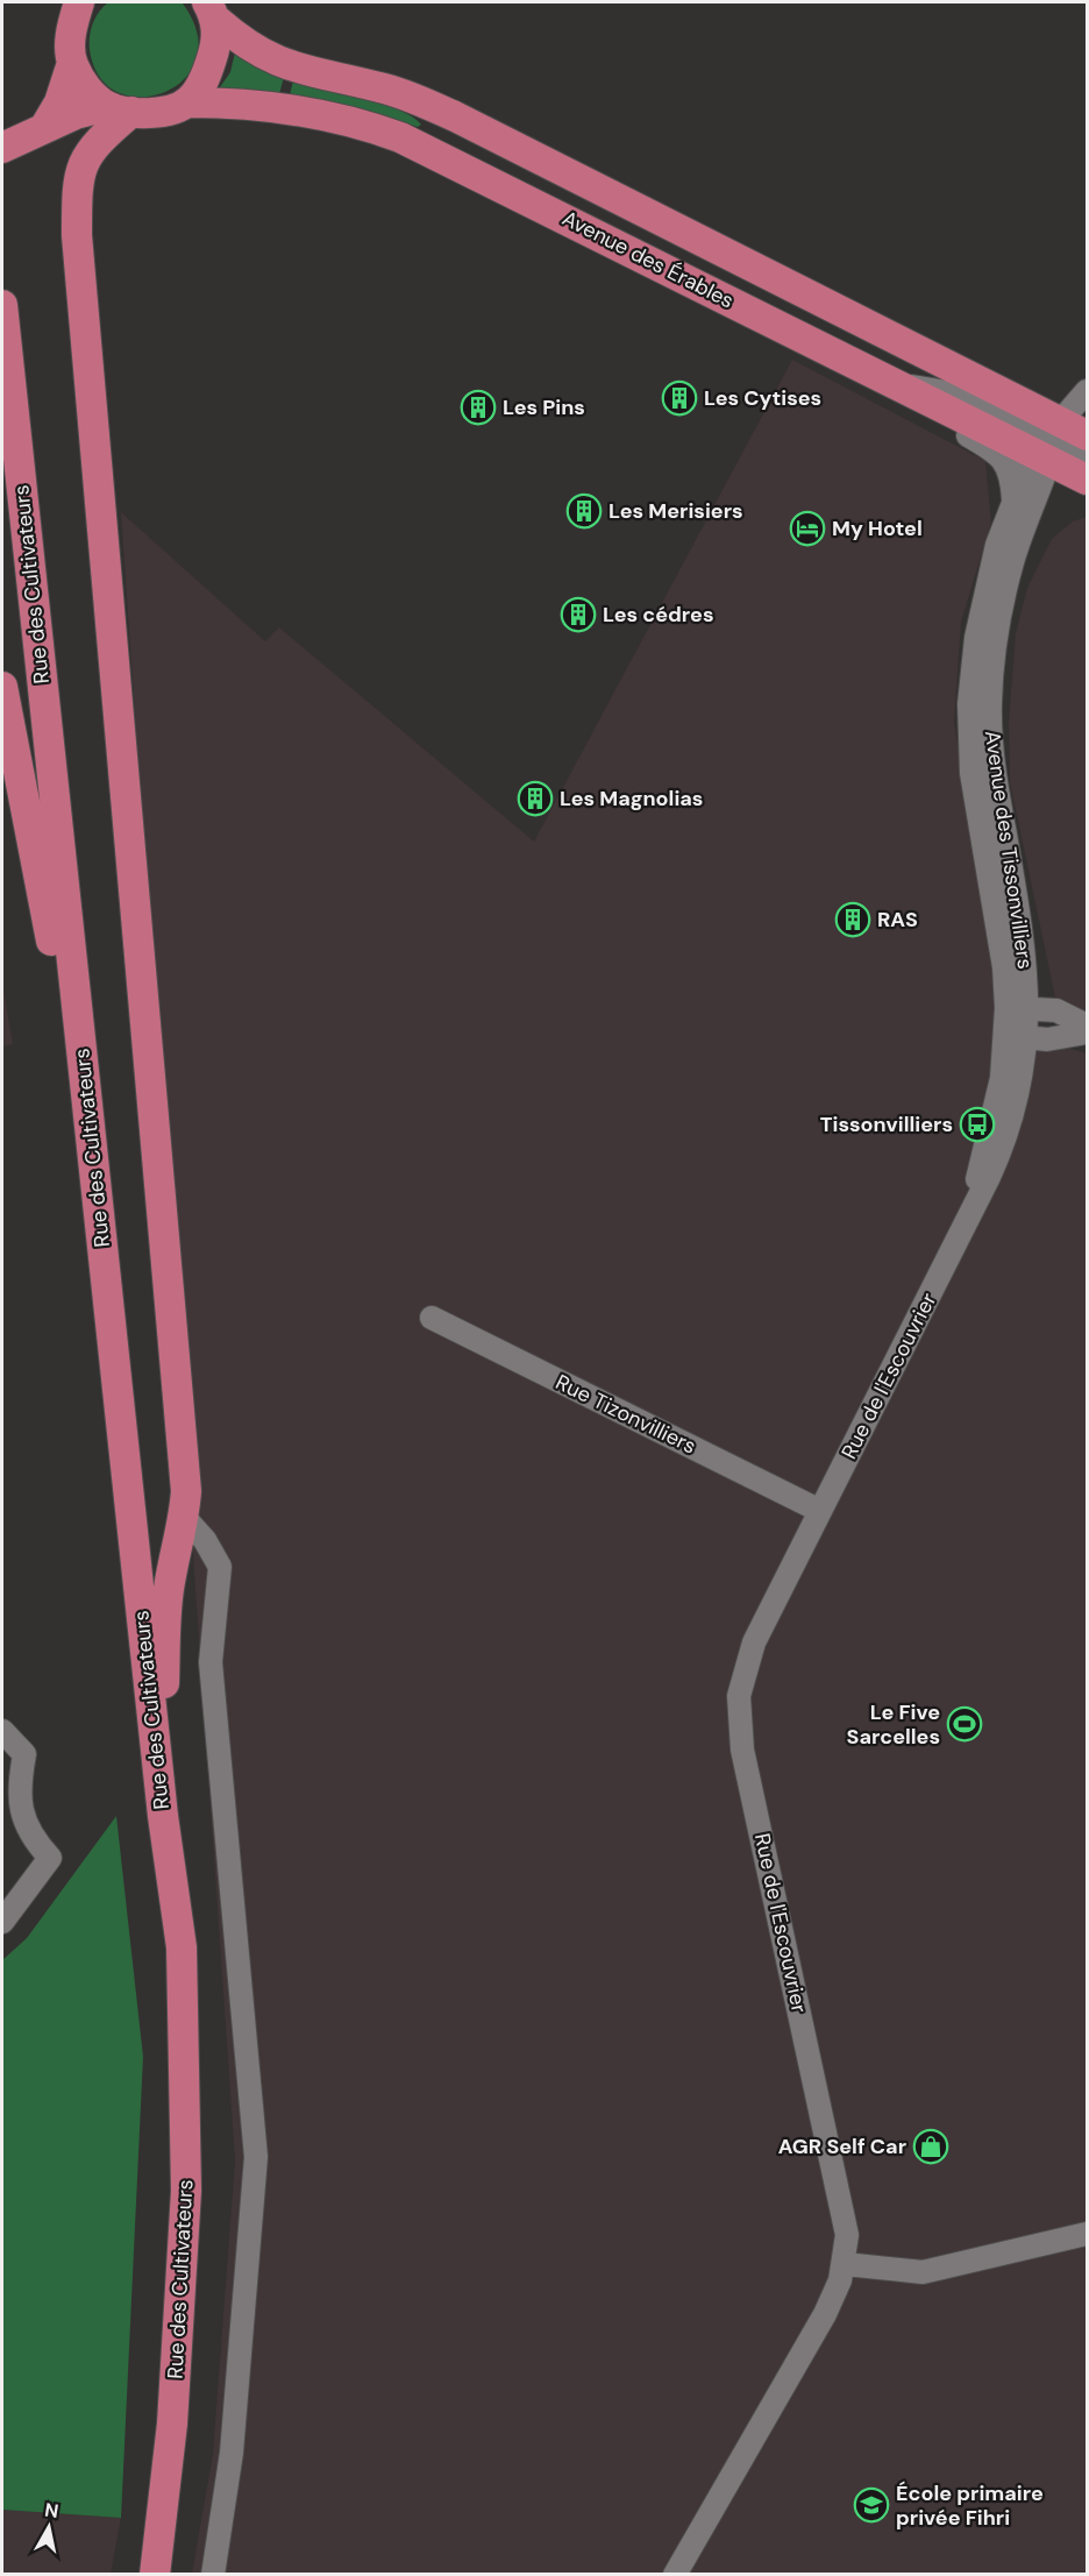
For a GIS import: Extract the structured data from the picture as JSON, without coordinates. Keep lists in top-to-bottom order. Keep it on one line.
{"streets":{"main road":["Avenue des Érables","Rue des Cultivateurs"],"street":["Avenue des Tissonvilliers","Rue de l'Escouvrier","Rue Tizonvilliers"]},"crossings":[["Avenue des Érables","Avenue des Tissonvilliers"],["Avenue des Tissonvilliers","Rue de l'Escouvrier"],["Rue de l'Escouvrier","Rue Tizonvilliers"]],"places":{"building":["Les Cytises","Les Pins","Les Merisiers","Les cédres","Les Magnolias","RAS"],"hotel":["My Hotel"],"bus stop":["Tissonvilliers"],"sports":["Le Five Sarcelles"],"shop":["AGR Self Car"],"school or university":["École primaire privée Fihri"]},"north":"top"}
